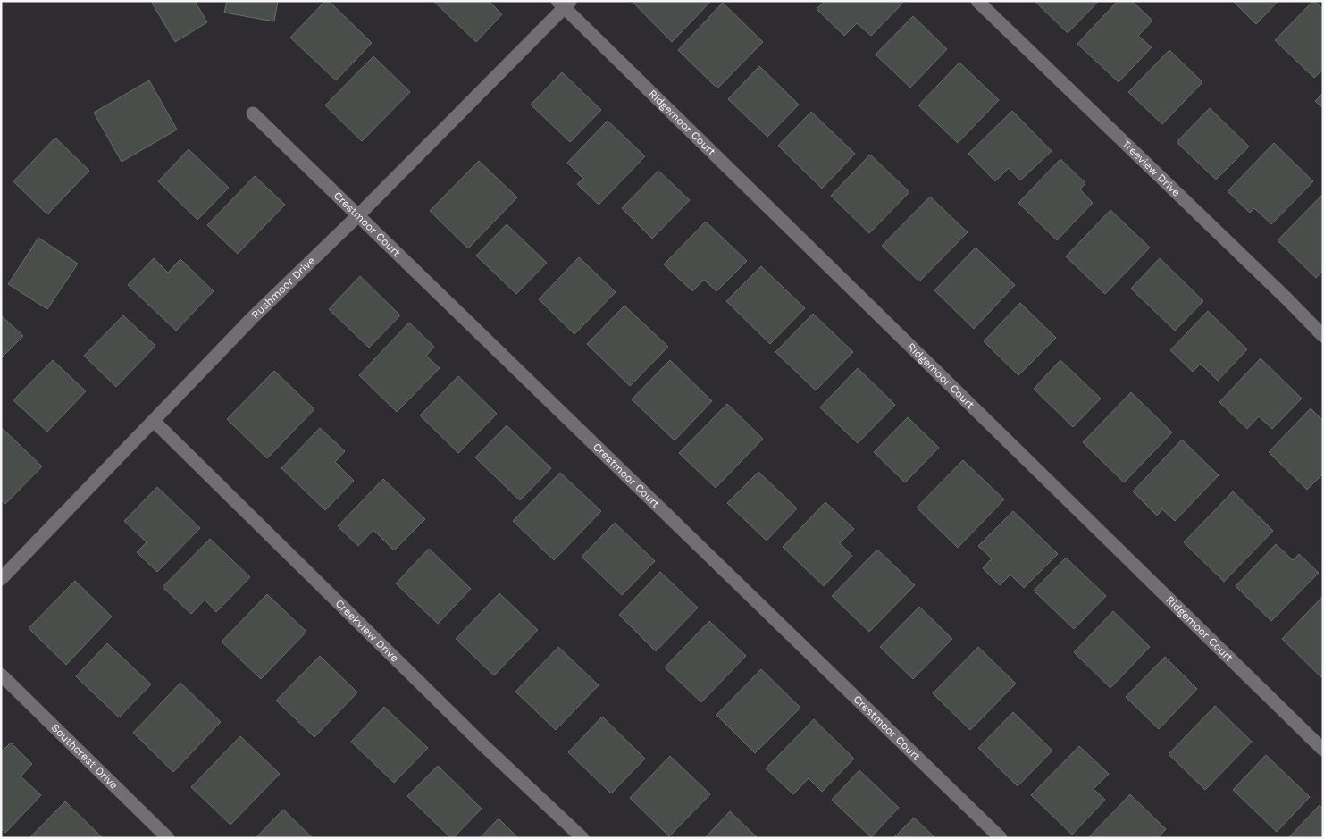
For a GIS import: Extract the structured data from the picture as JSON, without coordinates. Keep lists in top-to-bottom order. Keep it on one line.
{"streets":{"street":["Ridgemoor Court","Treeview Drive","Crestmoor Court","Rushmoor Drive","Creekview Drive","Southcrest Drive"]},"crossings":[["Ridgemoor Court","Rushmoor Drive"],["Crestmoor Court","Rushmoor Drive"],["Rushmoor Drive","Creekview Drive"]]}
